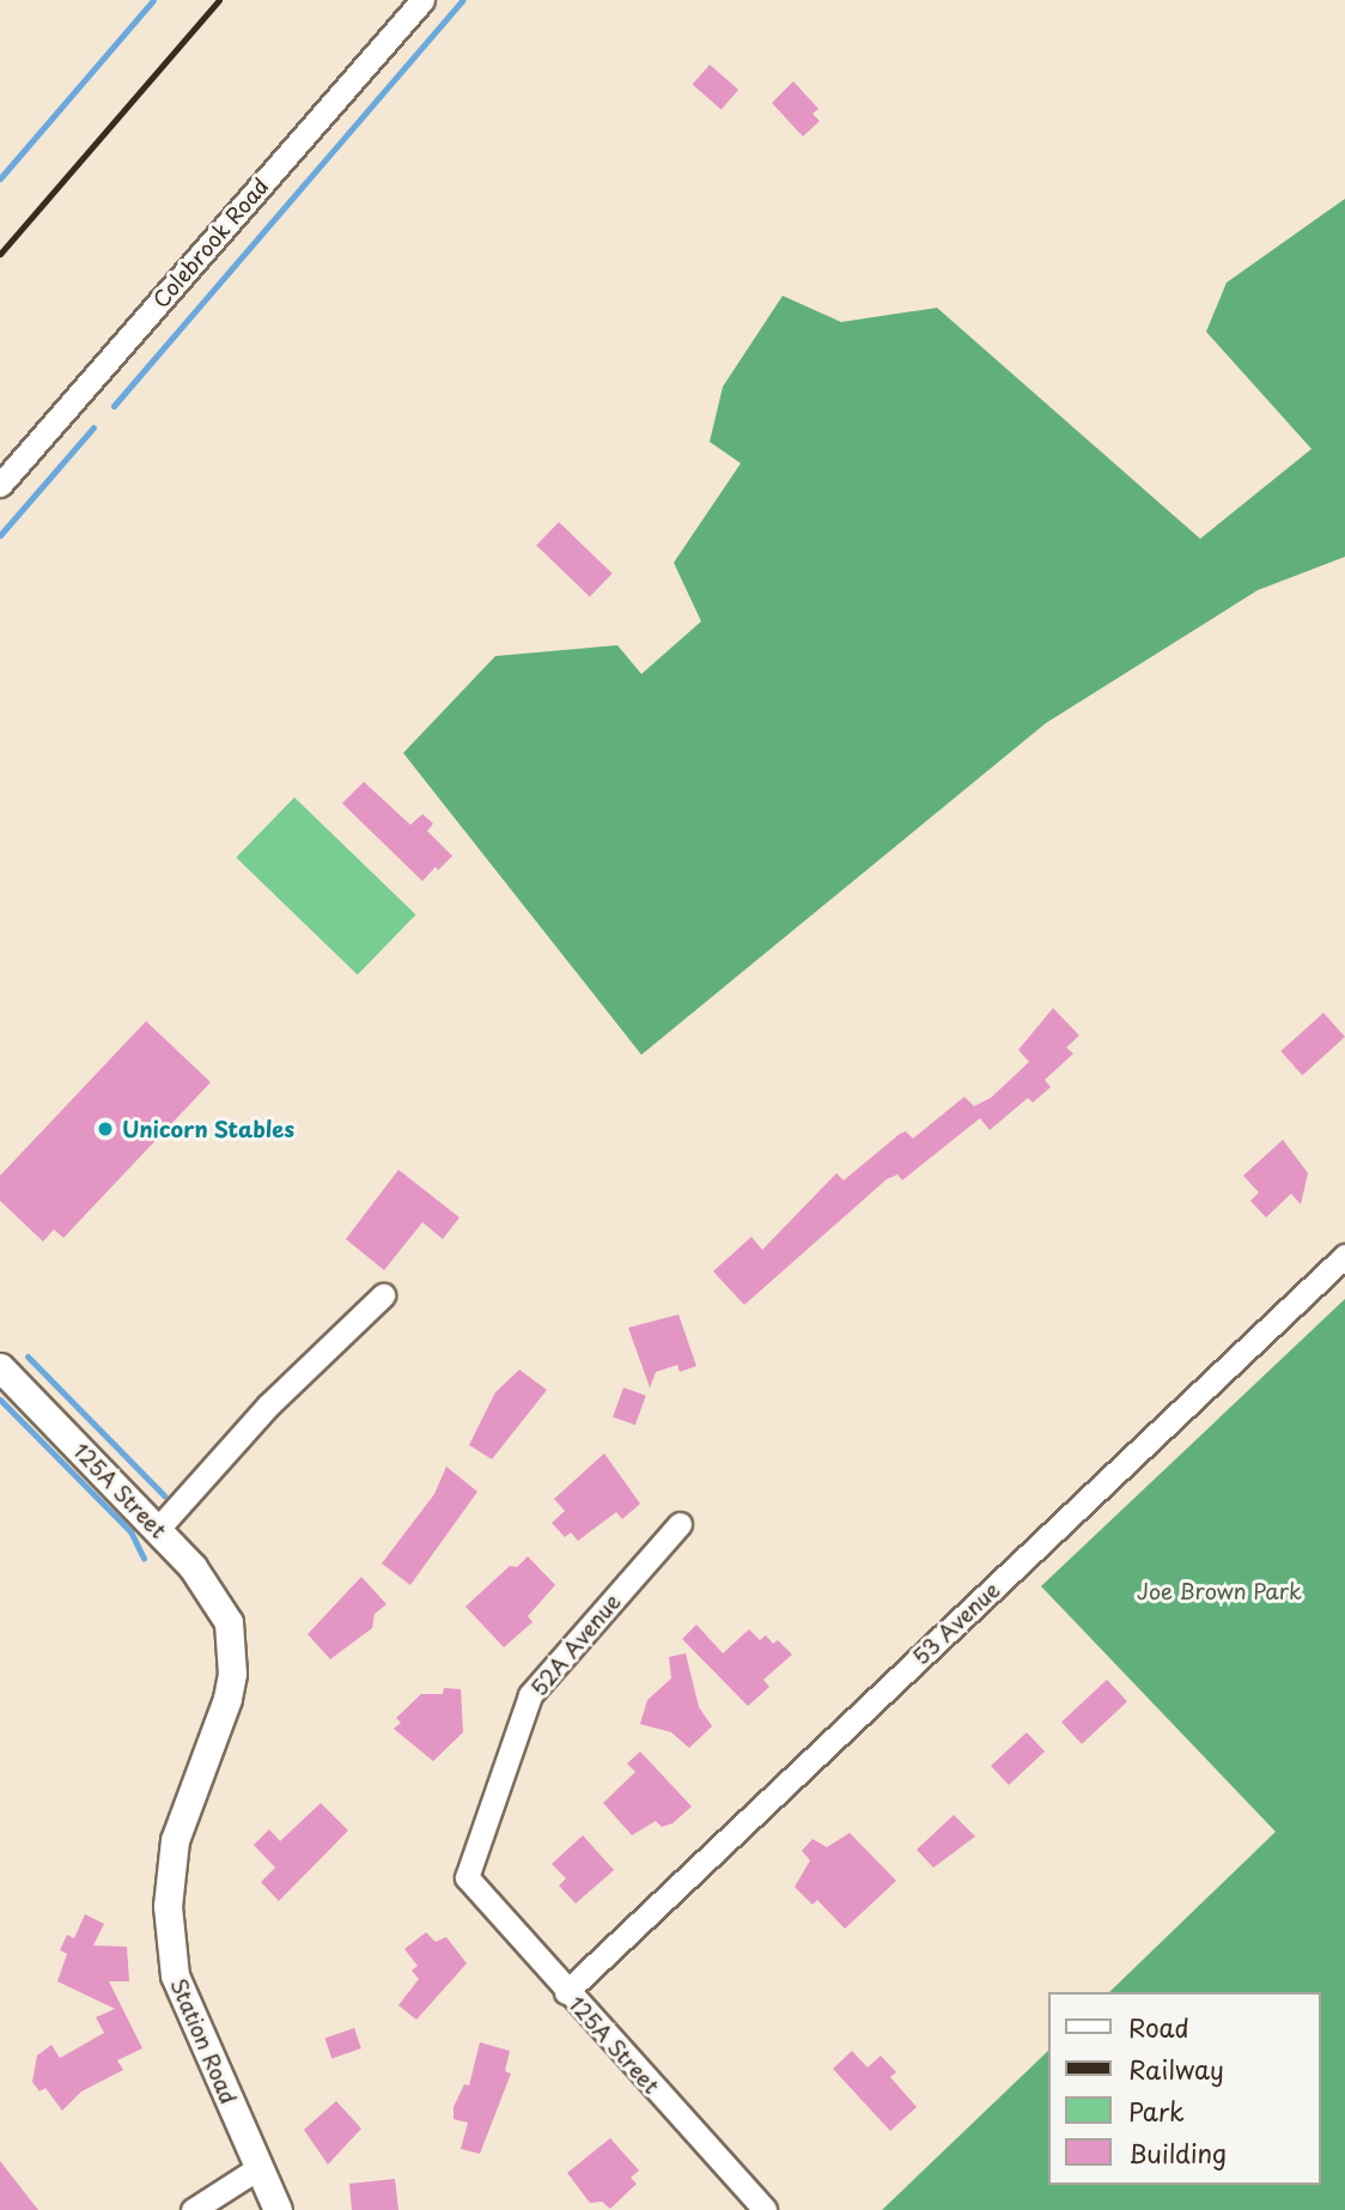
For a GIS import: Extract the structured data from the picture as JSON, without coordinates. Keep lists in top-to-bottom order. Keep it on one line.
{"streets":{"street":["Colebrook Road","125A Street","53 Avenue","52A Avenue","Station Road"]},"crossings":[["125A Street","53 Avenue"],["125A Street","52A Avenue"],["125A Street","Station Road"]],"parks":["Joe Brown Park"],"places":["Unicorn Stables"],"legend":["Road","Railway","Park","Building"]}
